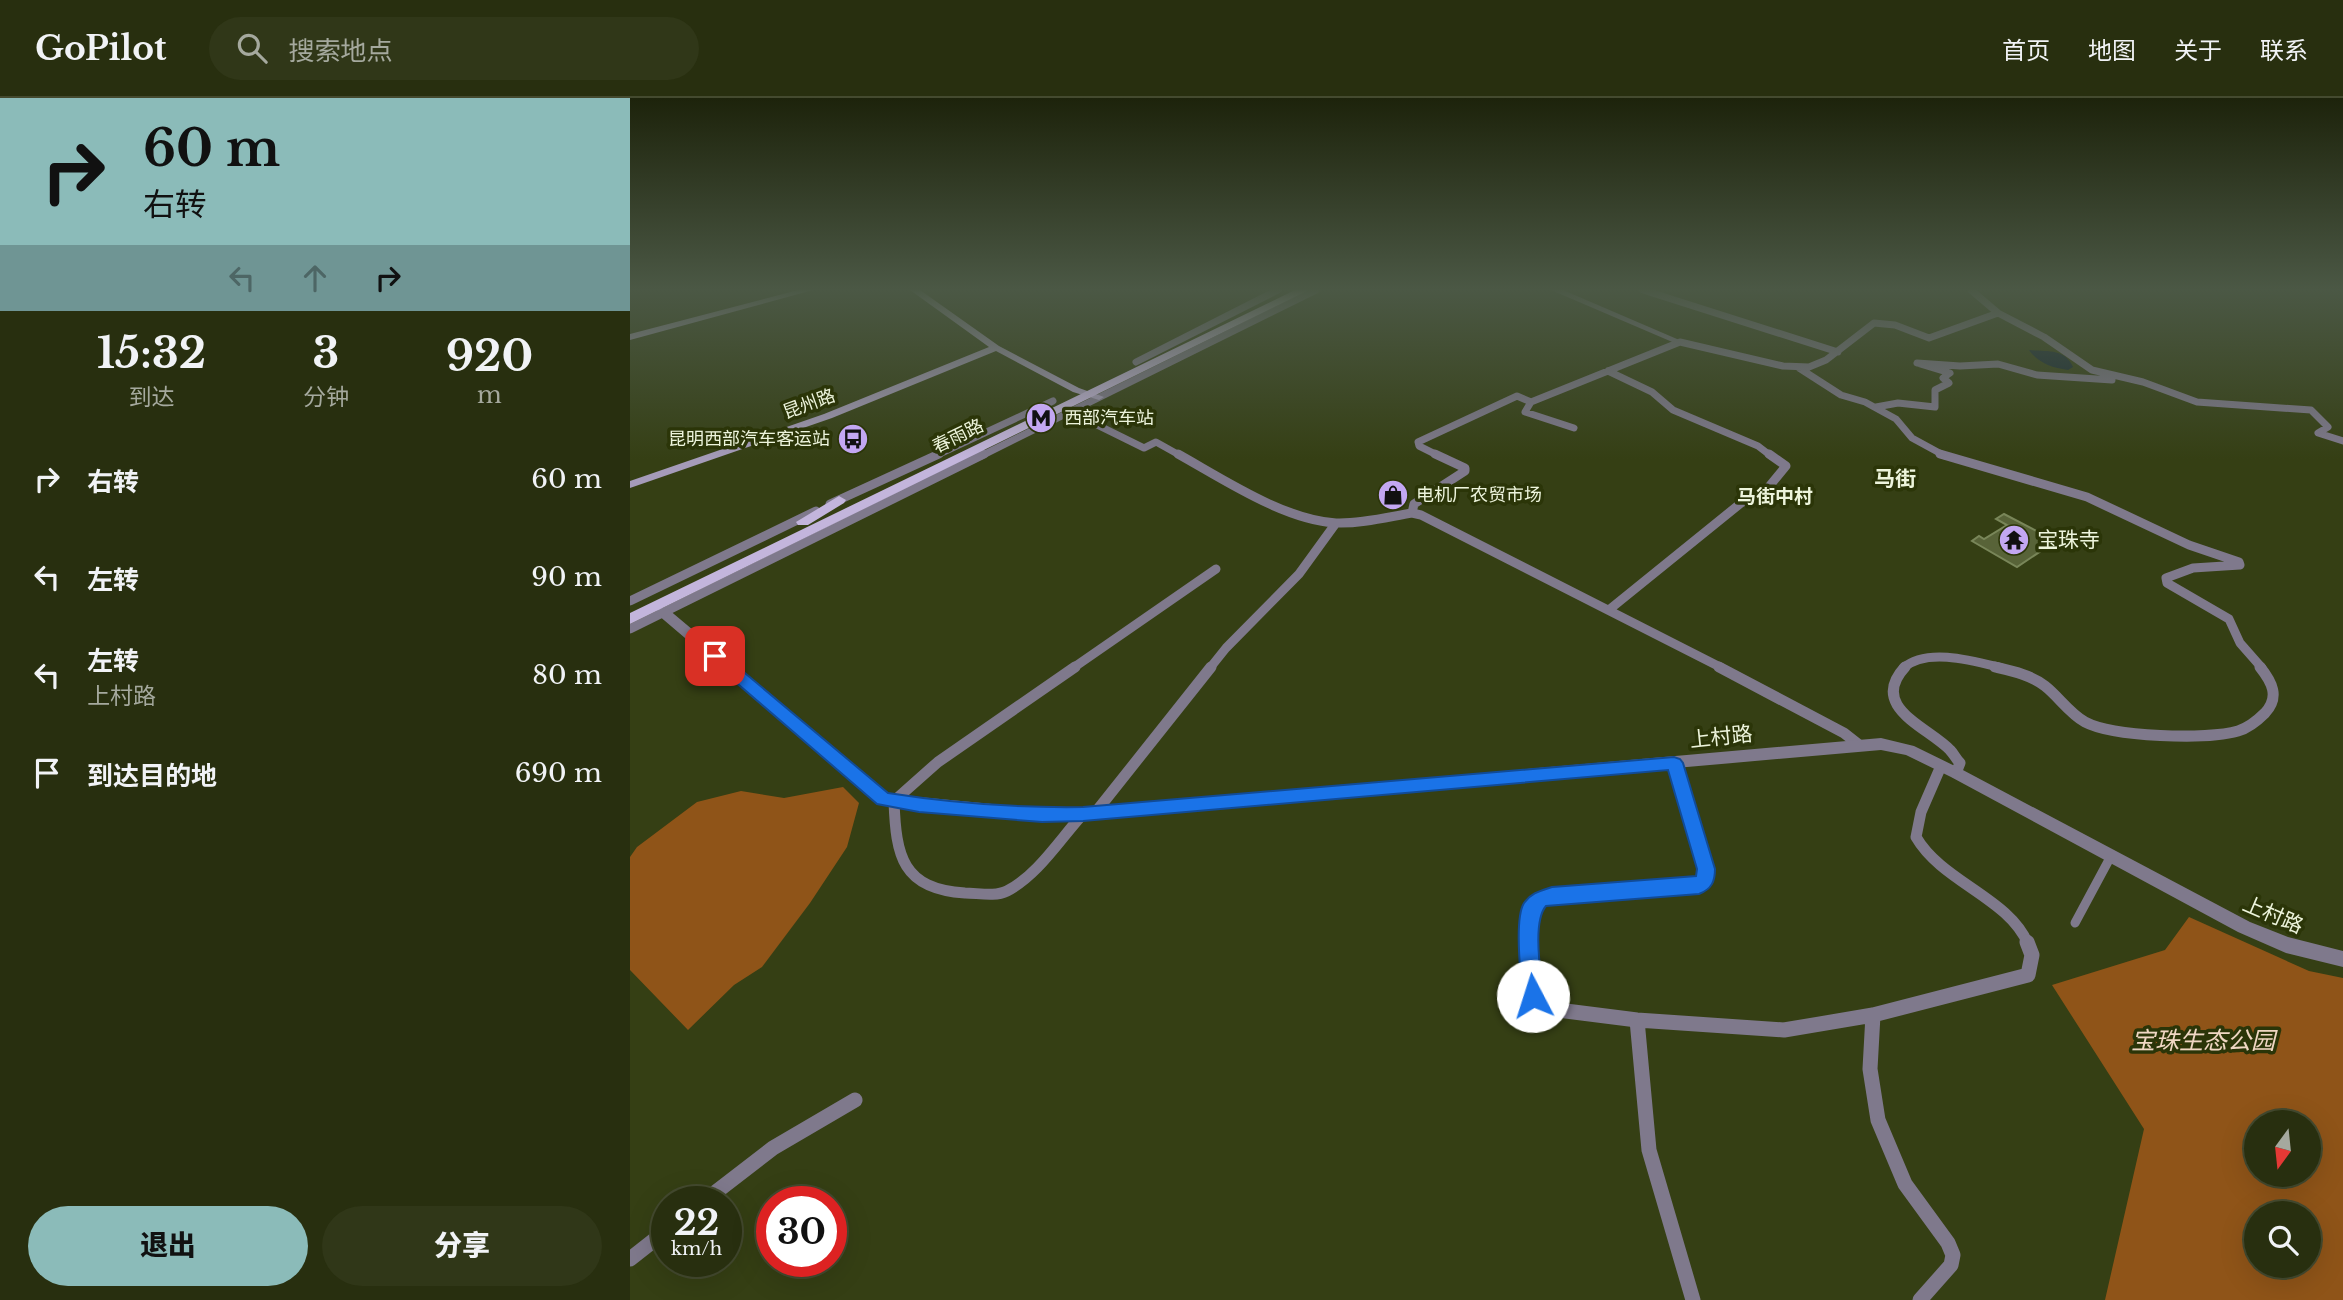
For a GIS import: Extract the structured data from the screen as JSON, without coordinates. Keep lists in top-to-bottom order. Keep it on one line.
{"streets":{"main road":["昆州路","春雨路"],"street":["上村路"]},"districts":["马街","马街中村"],"parks":["宝珠生态公园"],"places":{"metro station":["西部汽车站"],"bus stop":["昆明西部汽车客运站"],"shop":["电机厂农贸市场"],"temple":["宝珠寺"]},"north":"bottom","page":{"header":"GoPilot","search":"搜索地点","nav":["首页","地图","关于","联系"],"turn":["60 m","右转"],"eta":["15:32","到达","3","分钟","920","m"],"list":[{"name":"右转","value":"60 m"},{"name":"左转","value":"90 m"},{"name":"左转","note":"上村路","value":"80 m"},{"name":"到达目的地","value":"690 m"}],"speed":"22 km/h","limit":"30","buttons":["退出","分享"]}}
